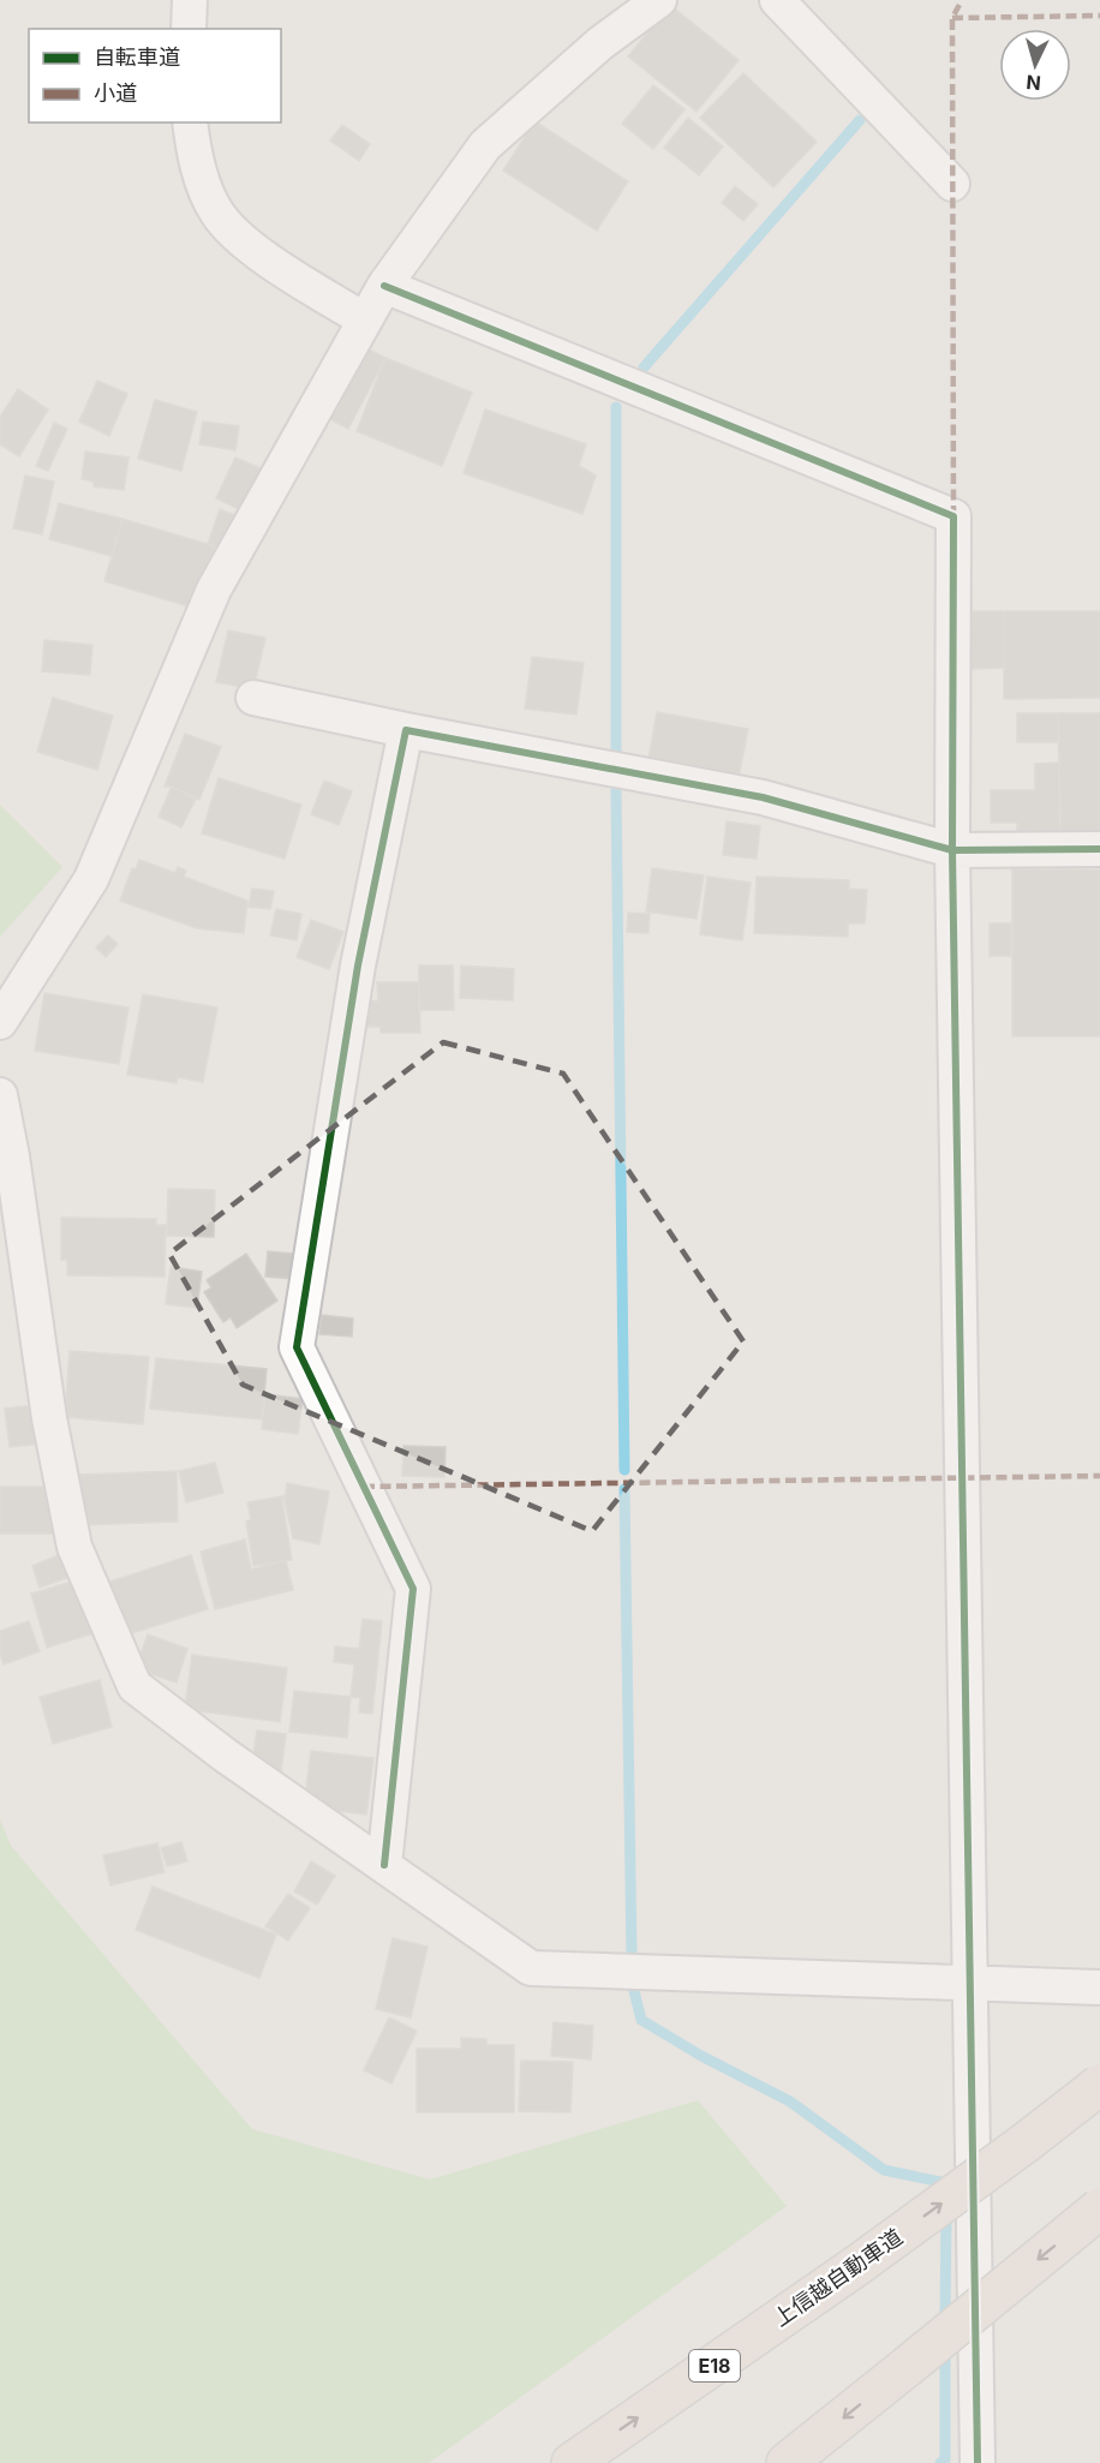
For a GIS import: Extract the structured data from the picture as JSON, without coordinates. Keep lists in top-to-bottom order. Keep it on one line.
{"streets":{"highway":["上信越自動車道","E18"]},"legend":["自転車道","小道"],"north":"bottom"}
